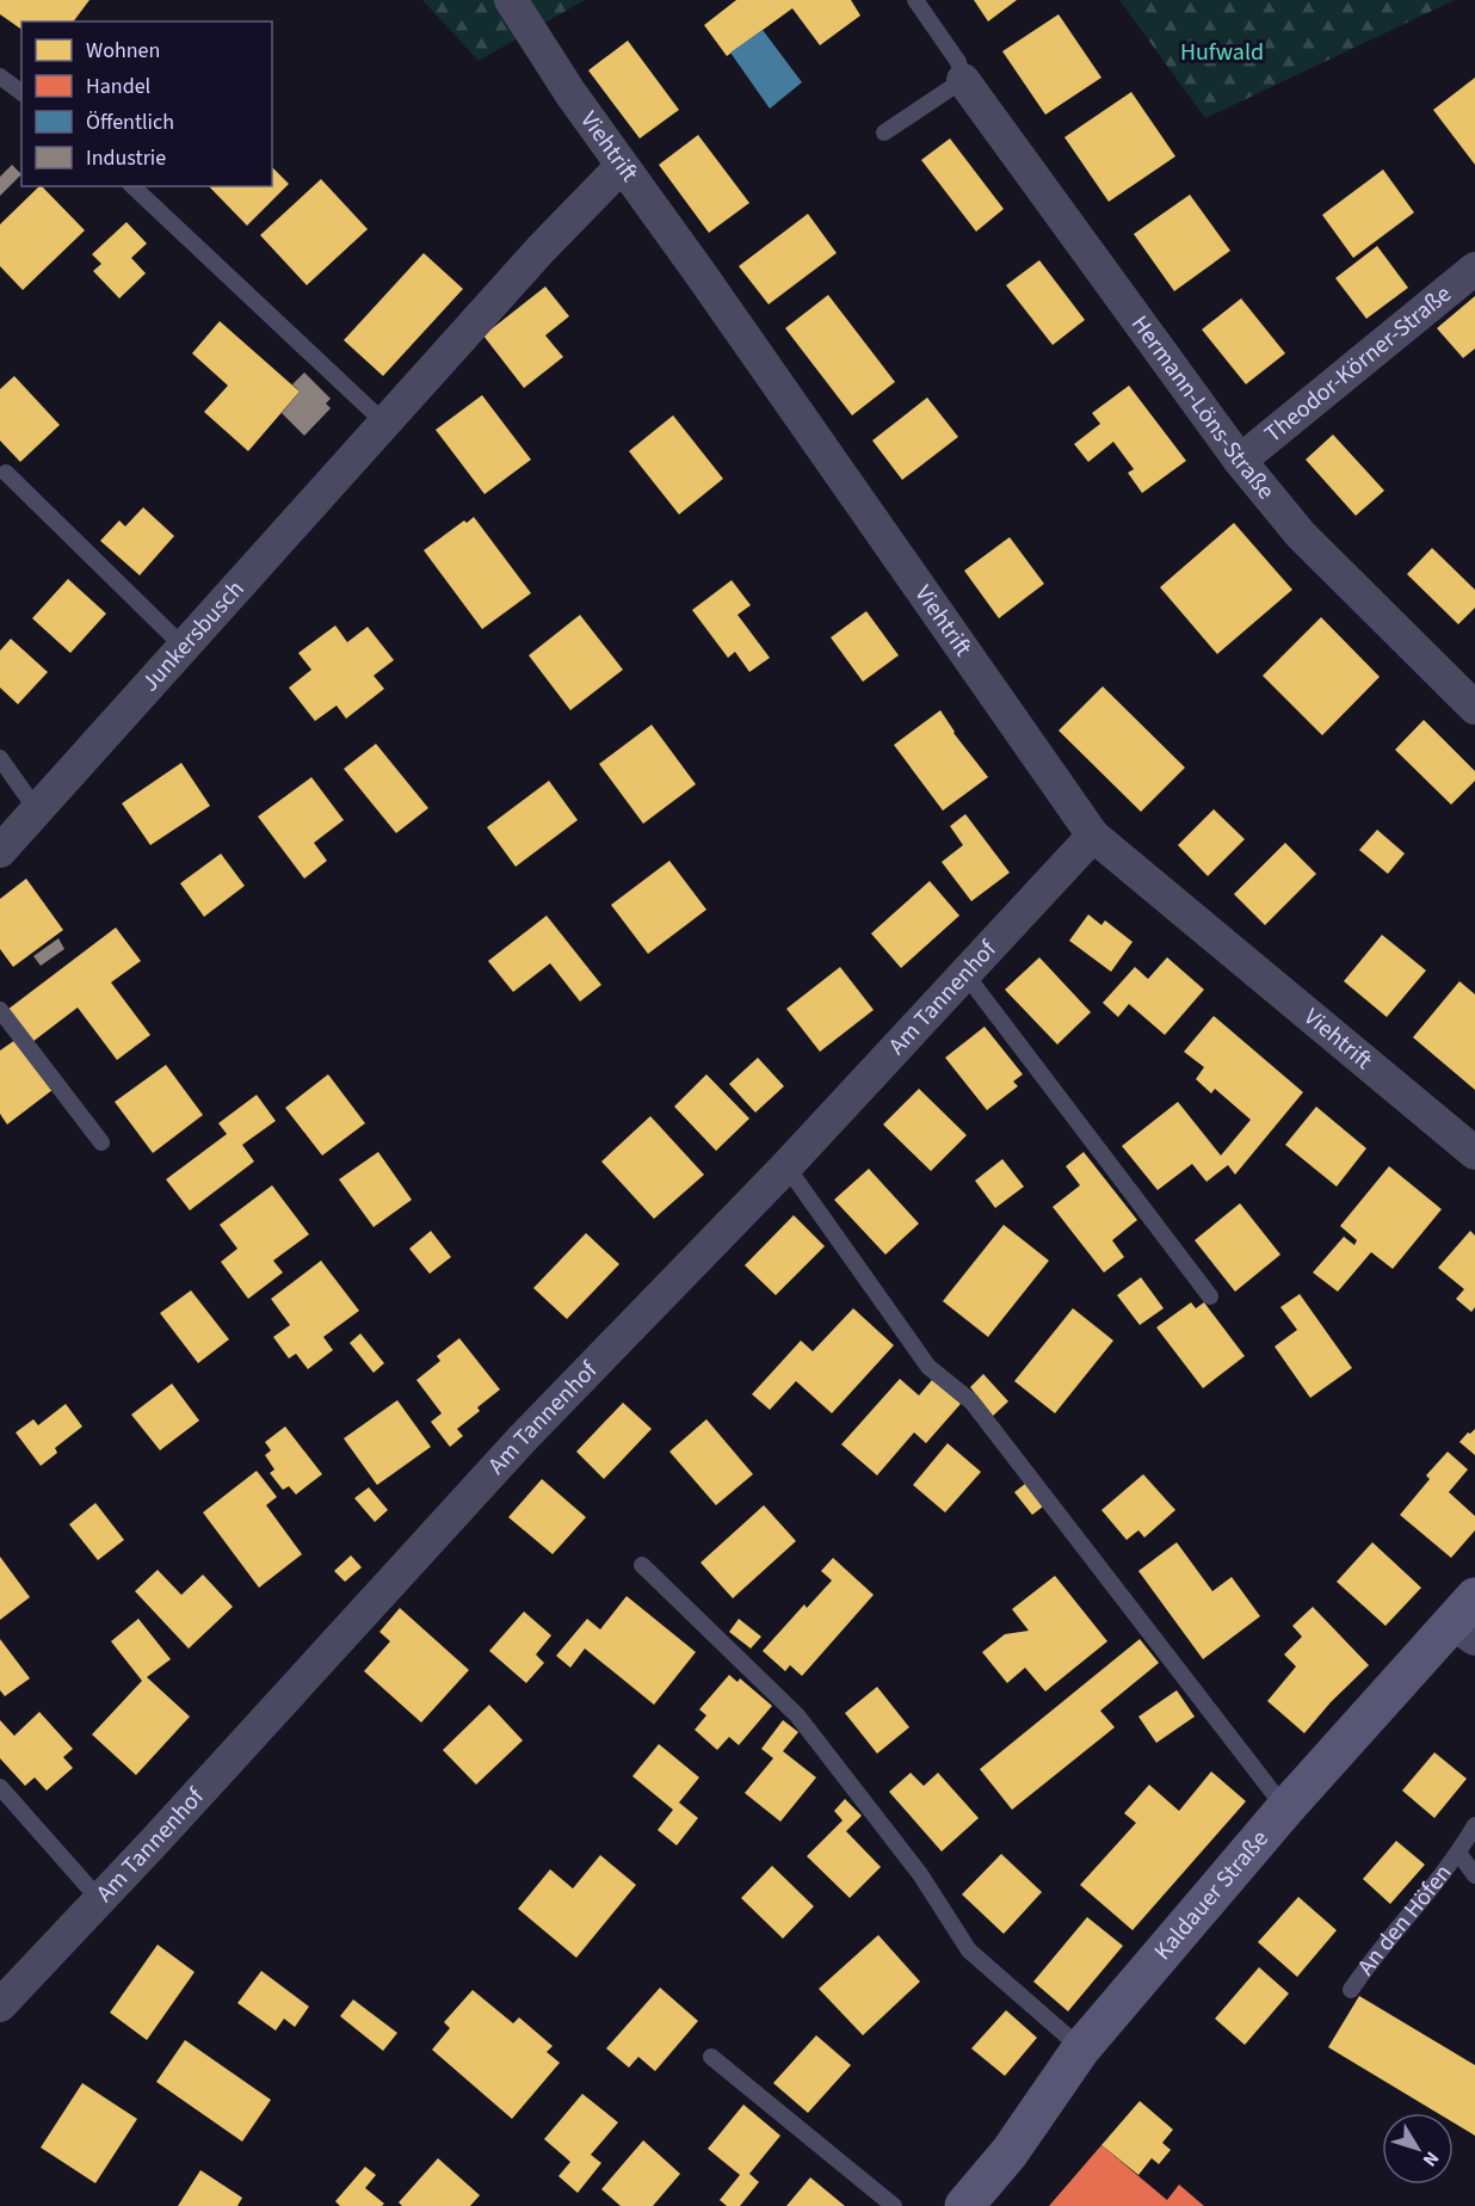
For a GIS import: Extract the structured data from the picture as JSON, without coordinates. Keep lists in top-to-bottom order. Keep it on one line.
{"streets":{"street":["Viehtrift","Theodor-Körner-Straße","Hermann-Löns-Straße","Junkersbusch","Am Tannenhof","Kaldauer Straße"],"lane":["An den Höfen"]},"crossings":[["Viehtrift","Junkersbusch"],["Viehtrift","Am Tannenhof"],["Theodor-Körner-Straße","Hermann-Löns-Straße"]],"parks":["Hufwald"],"legend":["Wohnen","Handel","Öffentlich","Industrie"],"north":"bottom right"}
